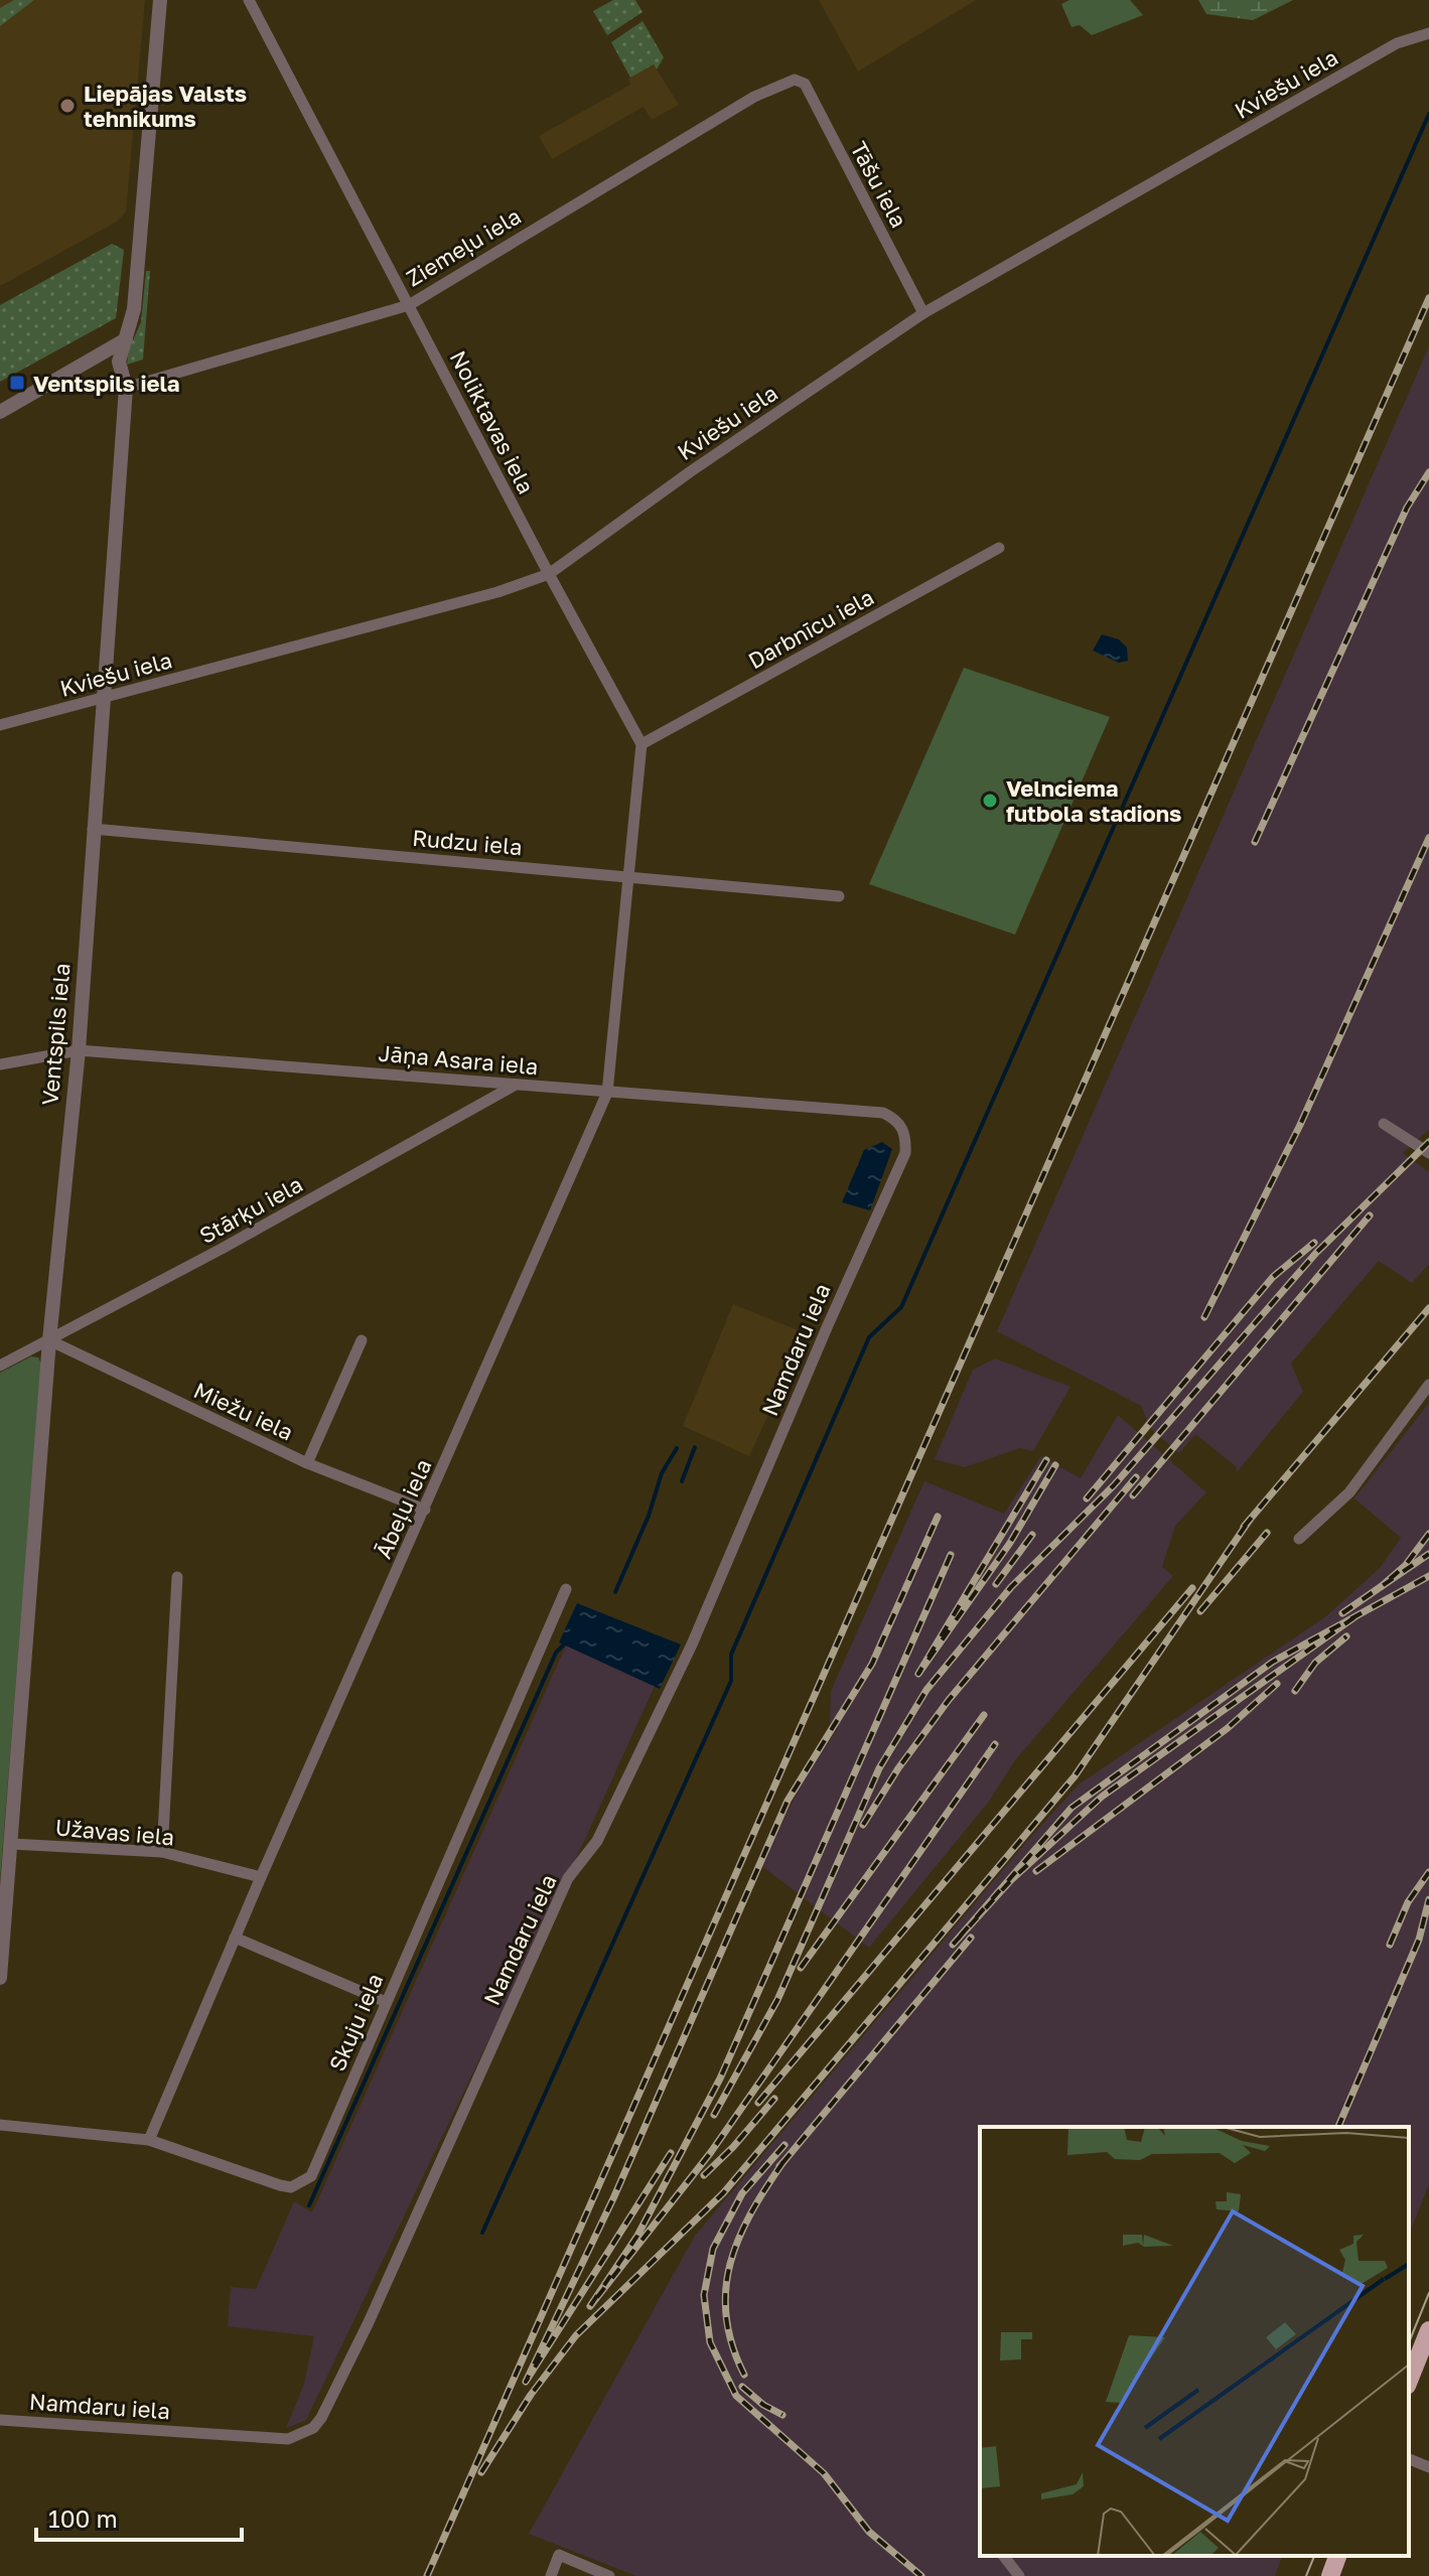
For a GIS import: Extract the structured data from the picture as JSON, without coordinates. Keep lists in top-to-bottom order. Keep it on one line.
{"streets":{"street":["Kviešu iela","Tāšu iela","Ziemeļu iela","Noliktavas iela","Darbnīcu iela","Rudzu iela","Ventspils iela","Jāņa Asara iela","Stārķu iela","Namdaru iela","Miežu iela","Ābeļu iela","Užavas iela","Skuju iela"]},"crossings":[["Kviešu iela","Tāšu iela"],["Kviešu iela","Noliktavas iela"],["Kviešu iela","Ventspils iela"],["Tāšu iela","Ziemeļu iela"],["Ziemeļu iela","Noliktavas iela"],["Ziemeļu iela","Ventspils iela"],["Noliktavas iela","Darbnīcu iela"],["Rudzu iela","Ventspils iela"],["Rudzu iela","Ābeļu iela"],["Ventspils iela","Jāņa Asara iela"],["Ventspils iela","Stārķu iela"],["Ventspils iela","Miežu iela"],["Ventspils iela","Užavas iela"],["Jāņa Asara iela","Stārķu iela"],["Jāņa Asara iela","Namdaru iela"],["Jāņa Asara iela","Ābeļu iela"],["Stārķu iela","Miežu iela"],["Miežu iela","Ābeļu iela"],["Ābeļu iela","Užavas iela"],["Ābeļu iela","Skuju iela"]],"places":{"other":["Liepājas Valsts tehnikums","Velnciema futbola stadions"],"transit":["Ventspils iela"]},"scale_bar":"100 m"}
